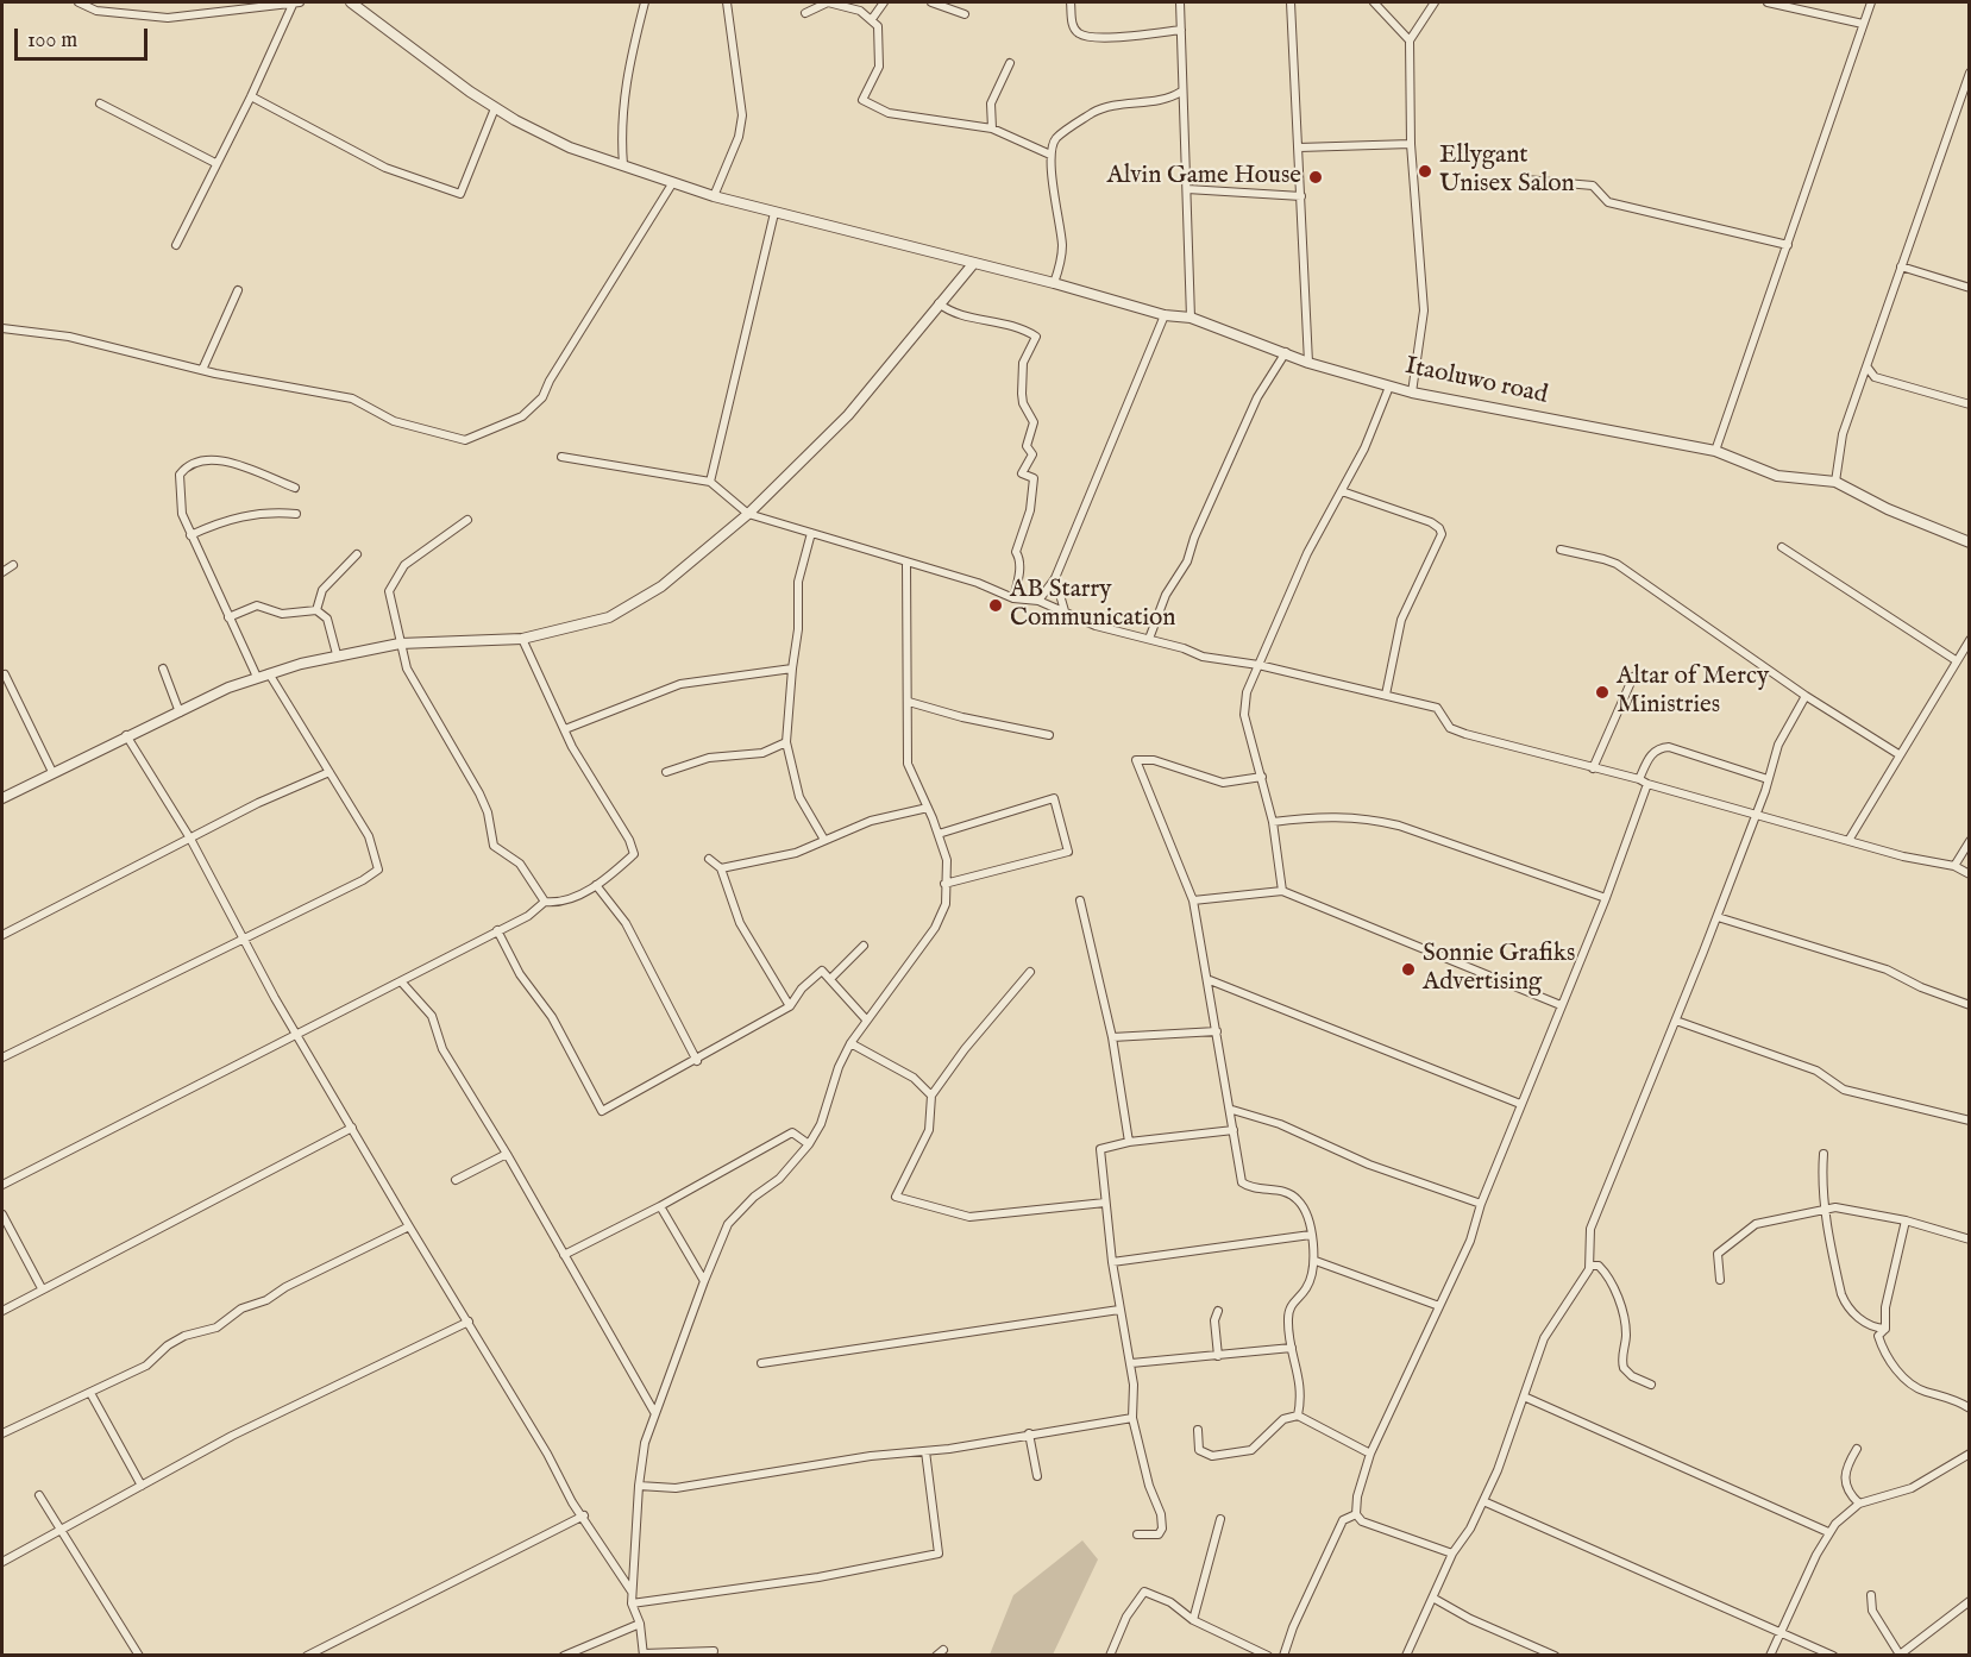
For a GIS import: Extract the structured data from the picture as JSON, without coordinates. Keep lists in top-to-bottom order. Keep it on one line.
{"streets":{"street":["Itaoluwo road"]},"places":["Ellygant Unisex Salon","Alvin Game House","AB Starry Communication","Altar of Mercy Ministries","Sonnie Grafiks Advertising"],"scale_bar":"100 m"}
